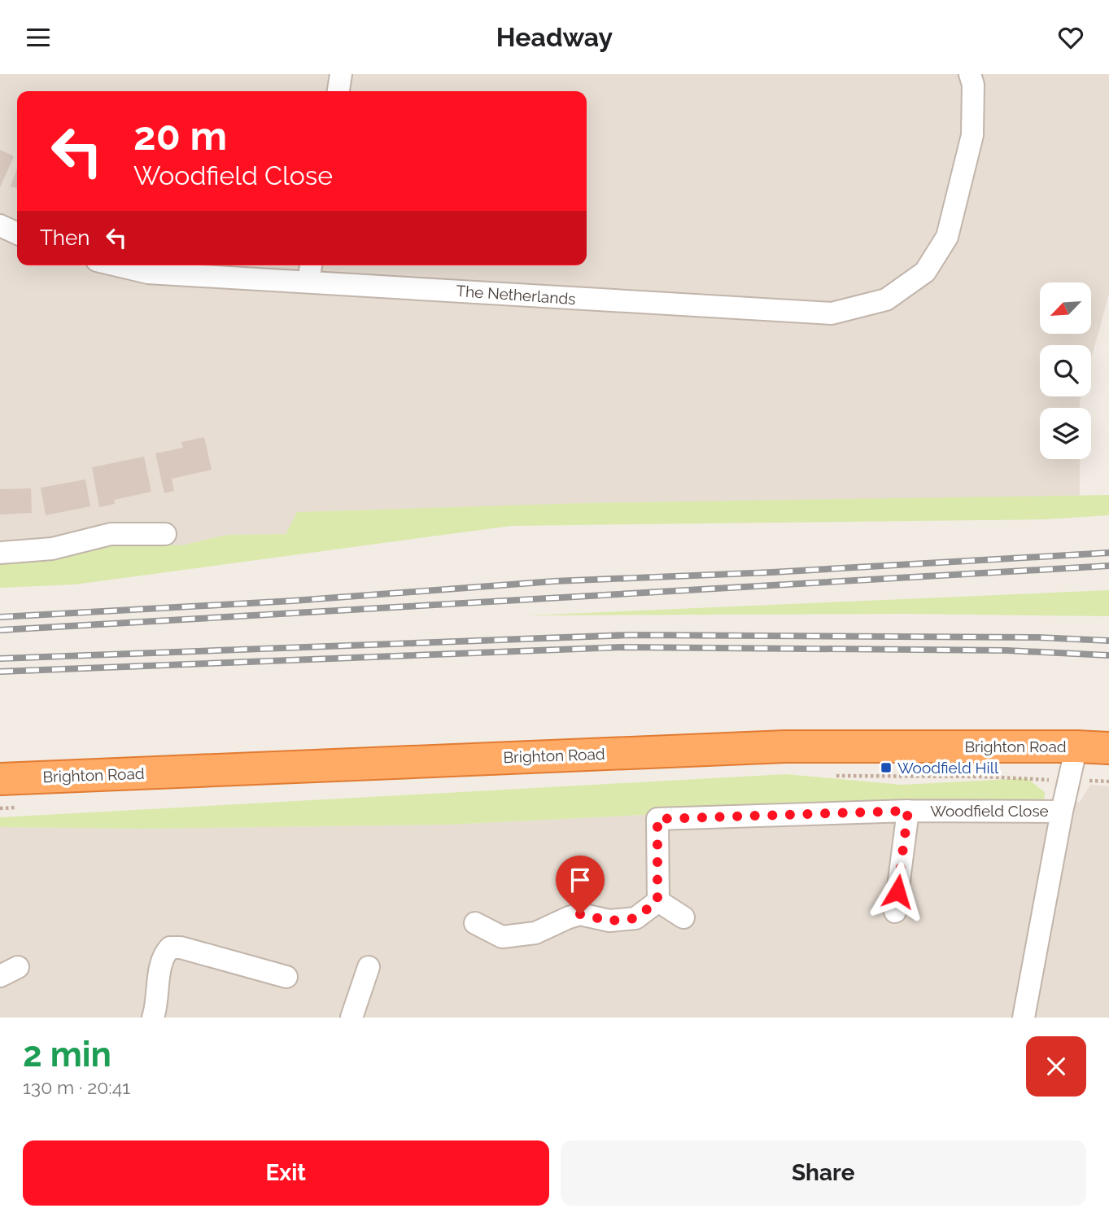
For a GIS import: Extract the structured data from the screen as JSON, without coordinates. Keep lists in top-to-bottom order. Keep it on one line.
{"streets":{"highway":["Brighton Road"],"street":["The Netherlands","Woodfield Close"]},"places":{"transit":["Woodfield Hill"]},"north":"bottom left","page":{"header":"Headway","turn":["20 m","Woodfield Close"],"then":"Then","heading":["2 min","130 m · 20:41"],"buttons":["Exit","Share"]}}
